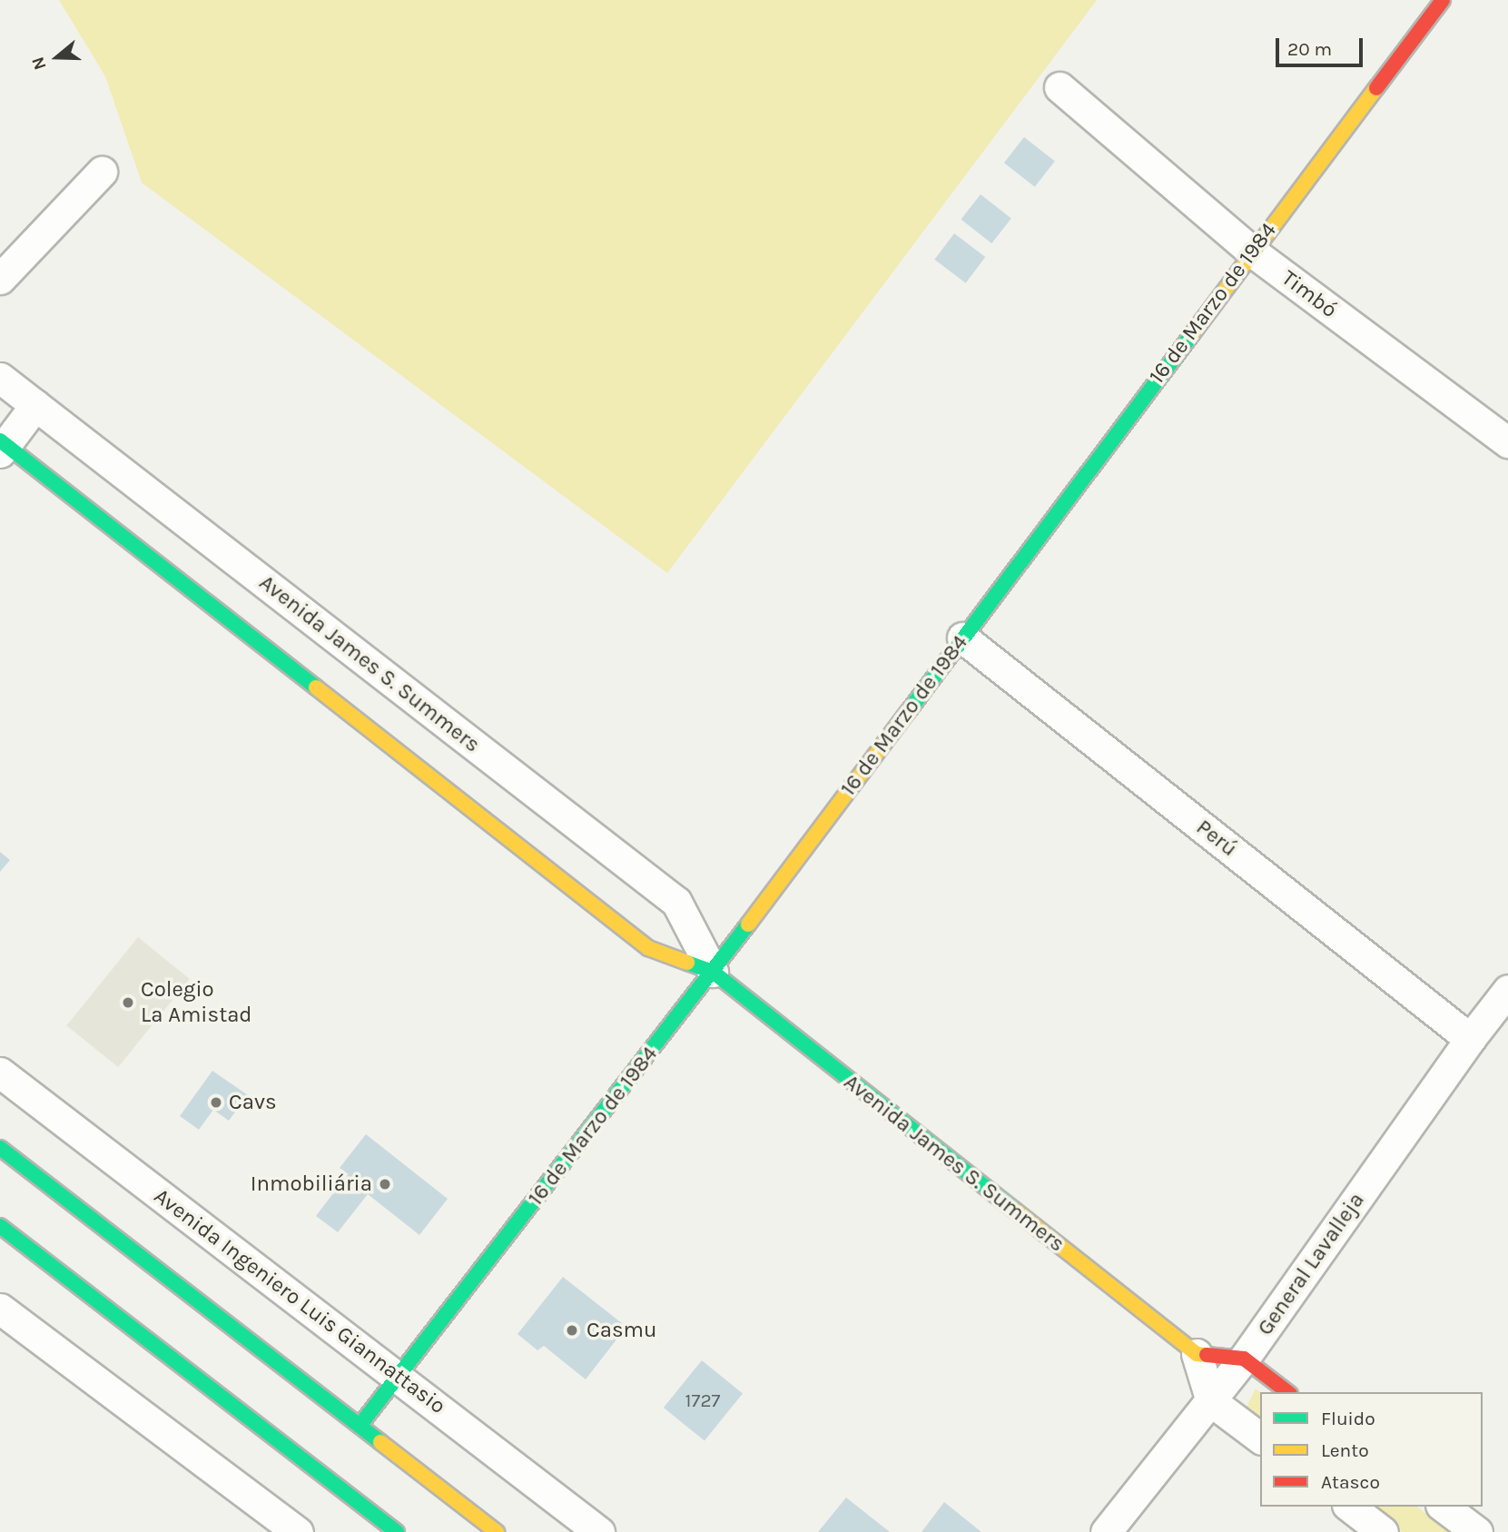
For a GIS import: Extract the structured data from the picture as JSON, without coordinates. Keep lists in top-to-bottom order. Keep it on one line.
{"streets":{"street":["Timbó","16 de Marzo de 1984","Avenida James S. Summers","Perú","General Lavalleja","Avenida Ingeniero Luis Giannattasio"]},"crossings":[["Timbó","16 de Marzo de 1984"],["16 de Marzo de 1984","Avenida James S. Summers"],["16 de Marzo de 1984","Perú"],["16 de Marzo de 1984","Avenida Ingeniero Luis Giannattasio"],["Perú","General Lavalleja"]],"places":["Colegio La Amistad","Cavs","Inmobiliária","Casmu"],"house_numbers":["1727"],"legend":["Fluido","Lento","Atasco"],"scale_bar":"20 m","north":"left"}
